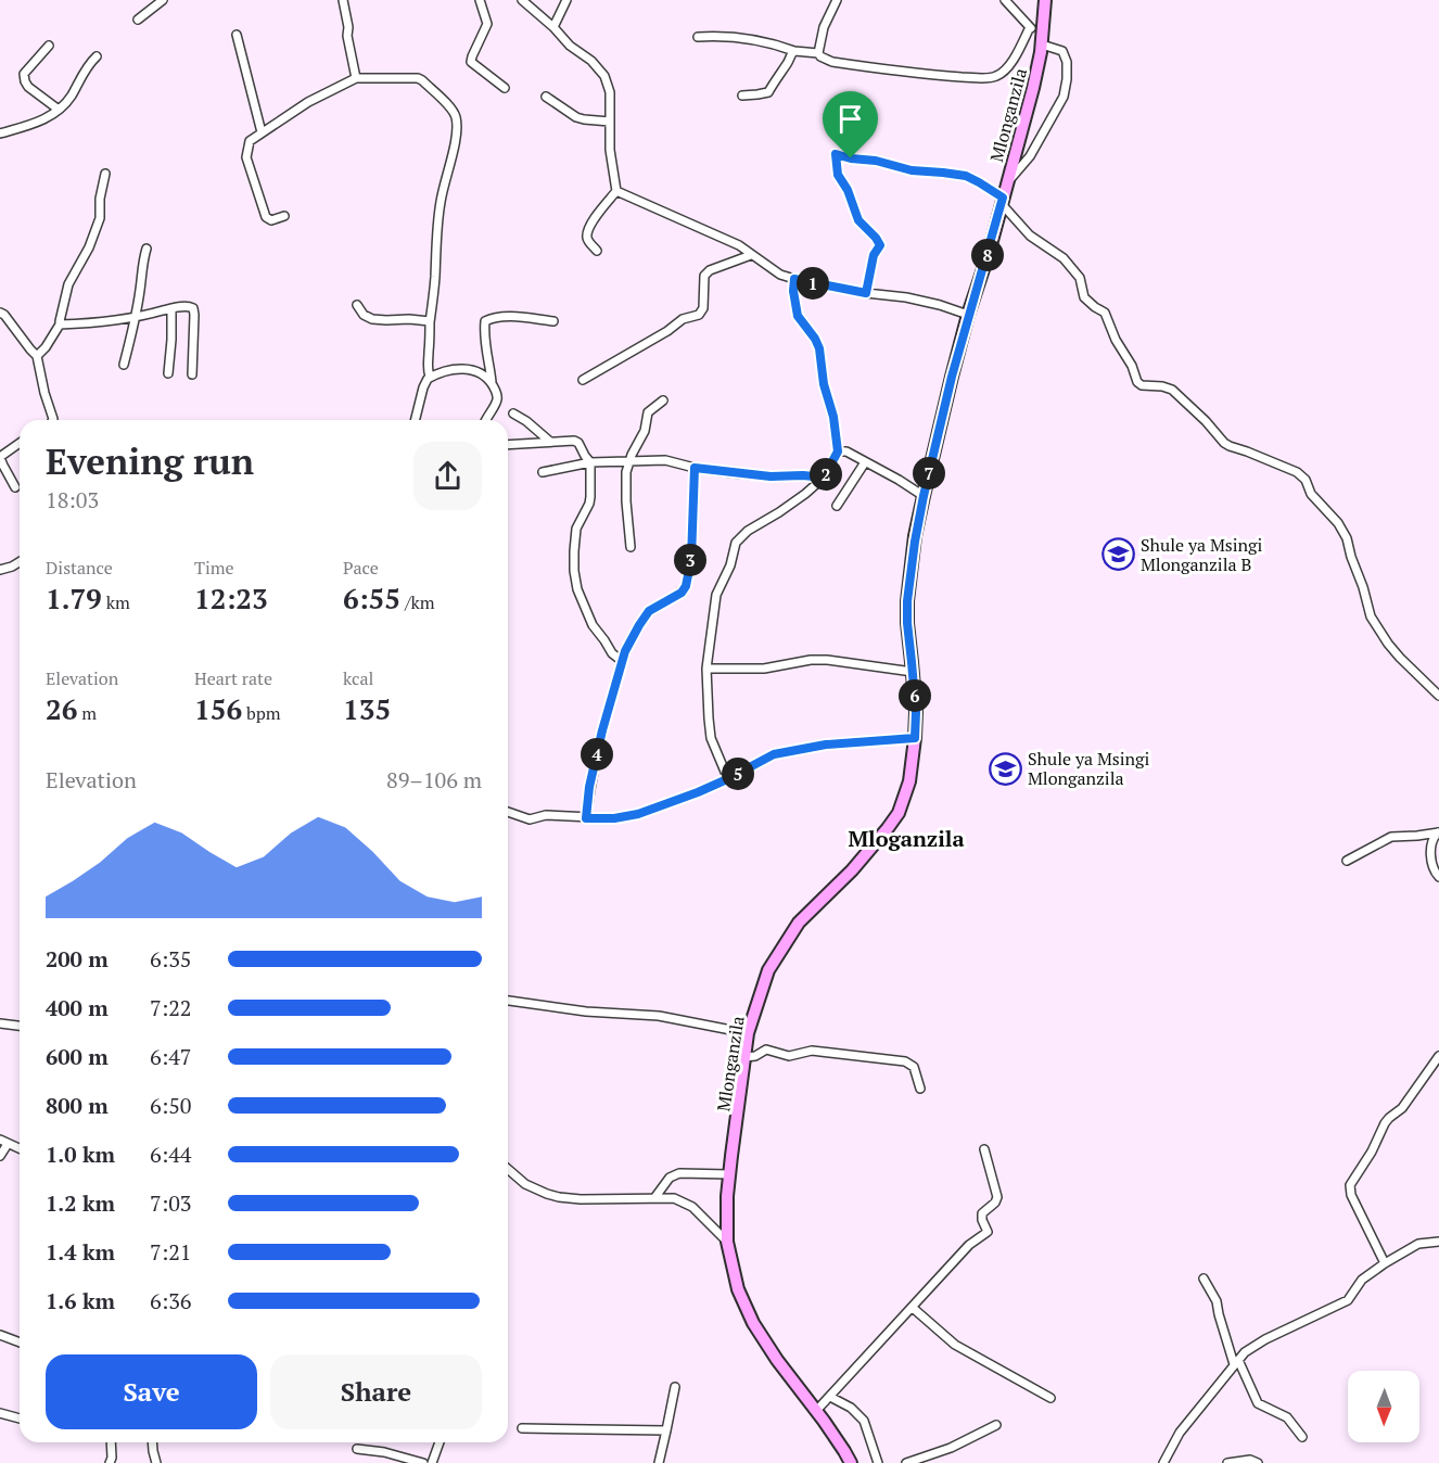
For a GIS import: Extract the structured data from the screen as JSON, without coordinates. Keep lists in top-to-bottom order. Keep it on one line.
{"streets":{"street":["Mlonganzila"]},"districts":["Mloganzila"],"places":{"school or university":["Shule ya Msingi Mlonganzila B","Shule ya Msingi Mlonganzila"]},"north":"bottom","page":{"pins":["8","1","7","2","3","6","4","5"],"heading":["Evening run","18:03"],"stats":[["Distance","1.79 km"],["Time","12:23"],["Pace","6:55 /km"],["Elevation","26 m"],["Heart rate","156 bpm"],["kcal","135"]],"chart":["Elevation","89–106 m"],"list":[{"name":"200 m","note":"6:35"},{"name":"400 m","note":"7:22"},{"name":"600 m","note":"6:47"},{"name":"800 m","note":"6:50"},{"name":"1.0 km","note":"6:44"},{"name":"1.2 km","note":"7:03"},{"name":"1.4 km","note":"7:21"},{"name":"1.6 km","note":"6:36"}],"buttons":["Save","Share"]}}
